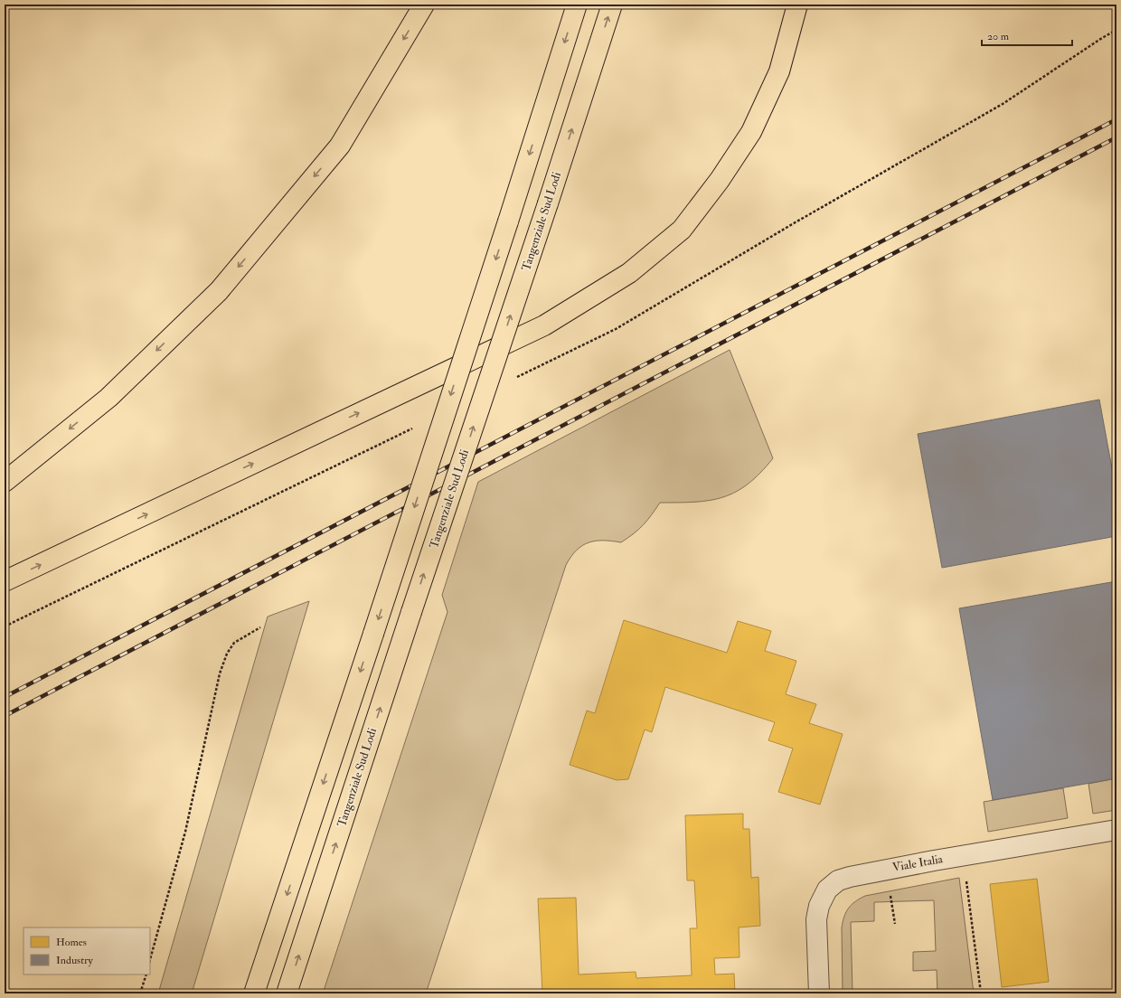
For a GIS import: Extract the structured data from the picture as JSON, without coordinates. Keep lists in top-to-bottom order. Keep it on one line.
{"streets":{"highway":["Tangenziale Sud Lodi"],"street":["Viale Italia"]},"legend":["Homes","Industry"],"scale_bar":"20 m"}
